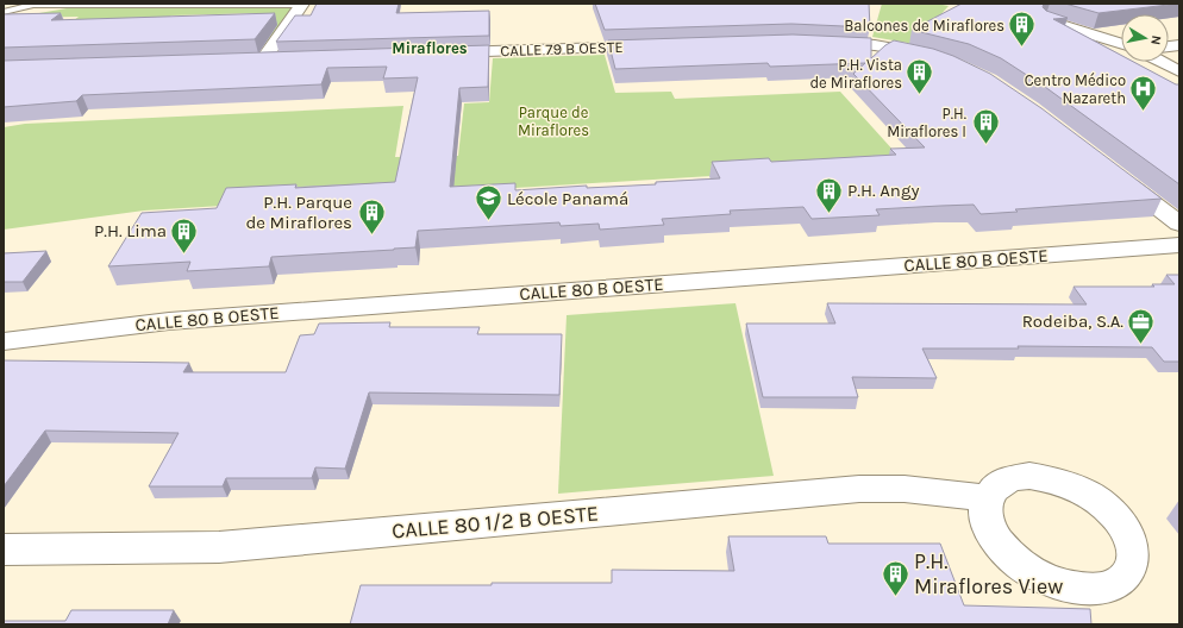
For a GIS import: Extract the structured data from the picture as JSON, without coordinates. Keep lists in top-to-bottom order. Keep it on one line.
{"streets":{"street":["CALLE 79 B OESTE","CALLE 80 B OESTE","CALLE 80 1/2 B OESTE"]},"districts":["Miraflores"],"parks":["Parque de Miraflores"],"places":{"building":["Balcones de Miraflores","P.H. Vista de Miraflores","P.H. Miraflores I","P.H. Angy","P.H. Parque de Miraflores","P.H. Lima","P.H. Miraflores View"],"hospital":["Centro Médico Nazareth"],"school or university":["Lécole Panamá"],"office":["Rodeiba, S.A."]},"north":"right"}
